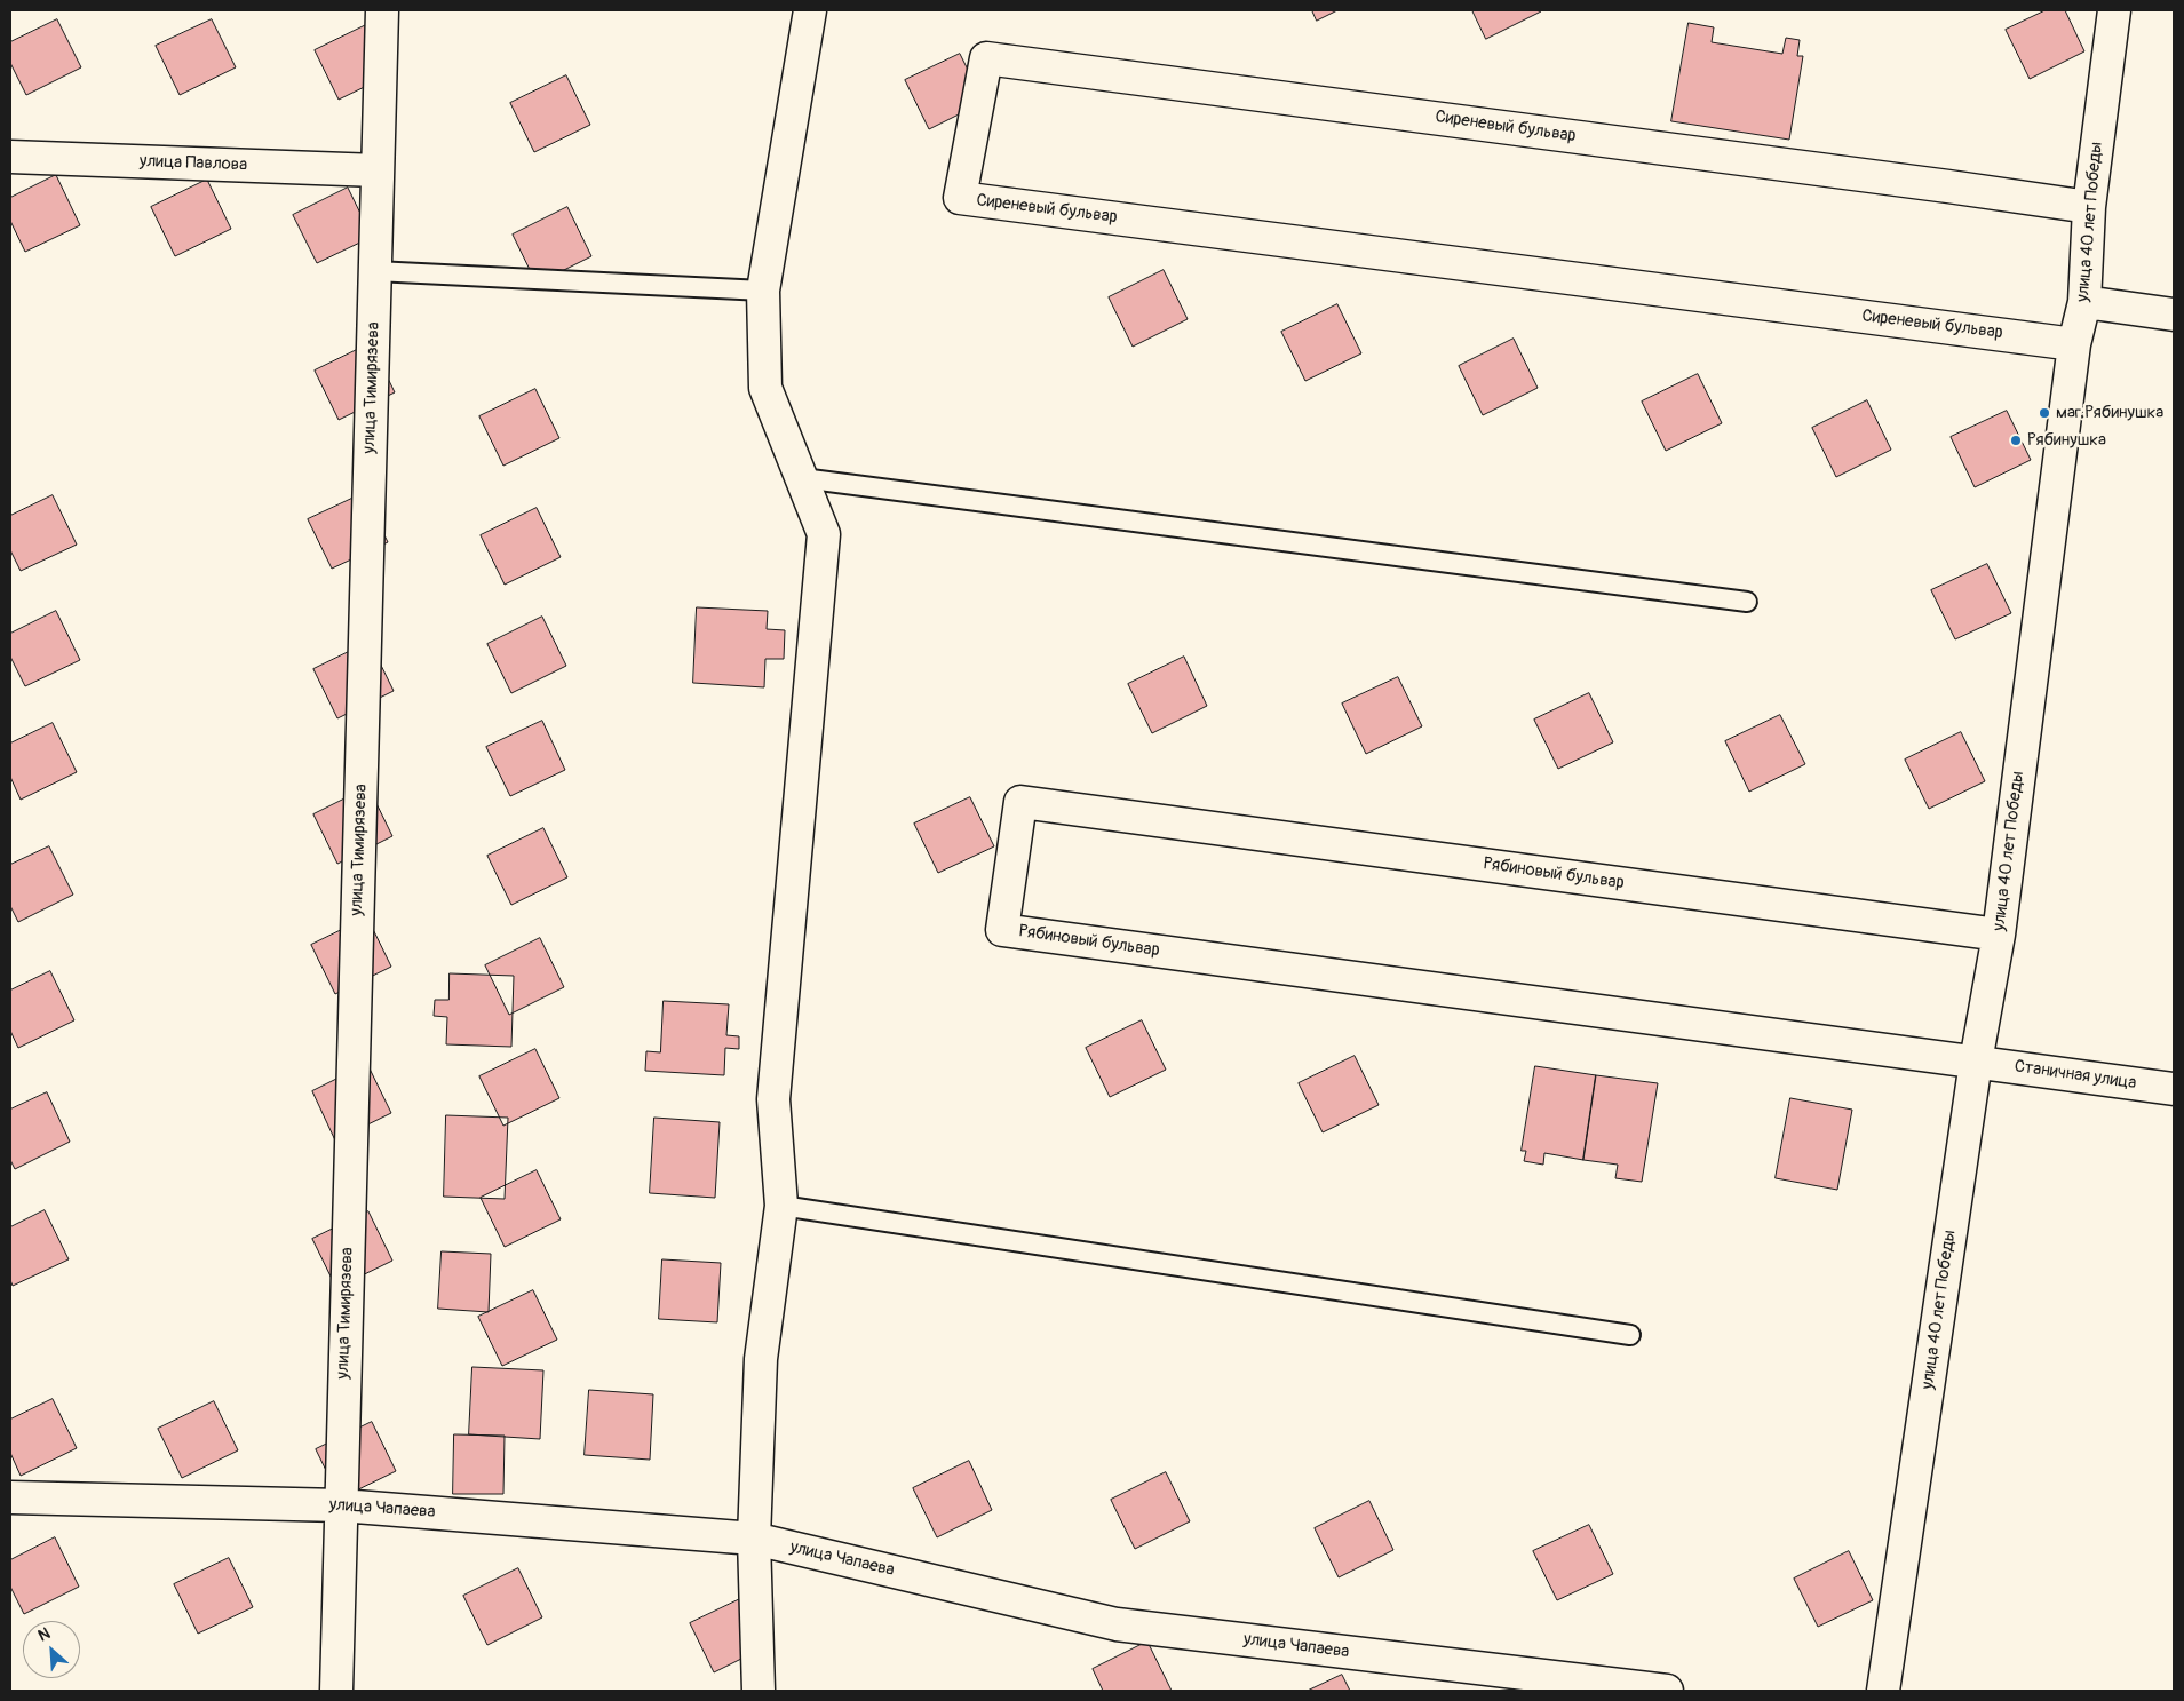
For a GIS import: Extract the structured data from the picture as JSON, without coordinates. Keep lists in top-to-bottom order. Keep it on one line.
{"streets":{"street":["Сиреневый бульвар","улица Павлова","улица 40 лет Победы","улица Тимирязева","Рябиновый бульвар","Станичная улица","улица Чапаева"]},"crossings":[["Сиреневый бульвар","улица 40 лет Победы"],["улица Павлова","улица Тимирязева"],["улица 40 лет Победы","Рябиновый бульвар"],["улица 40 лет Победы","Станичная улица"],["улица Тимирязева","улица Чапаева"],["Рябиновый бульвар","Станичная улица"]],"places":["маг.Рябинушка","Рябинушка"],"north":"top left"}
